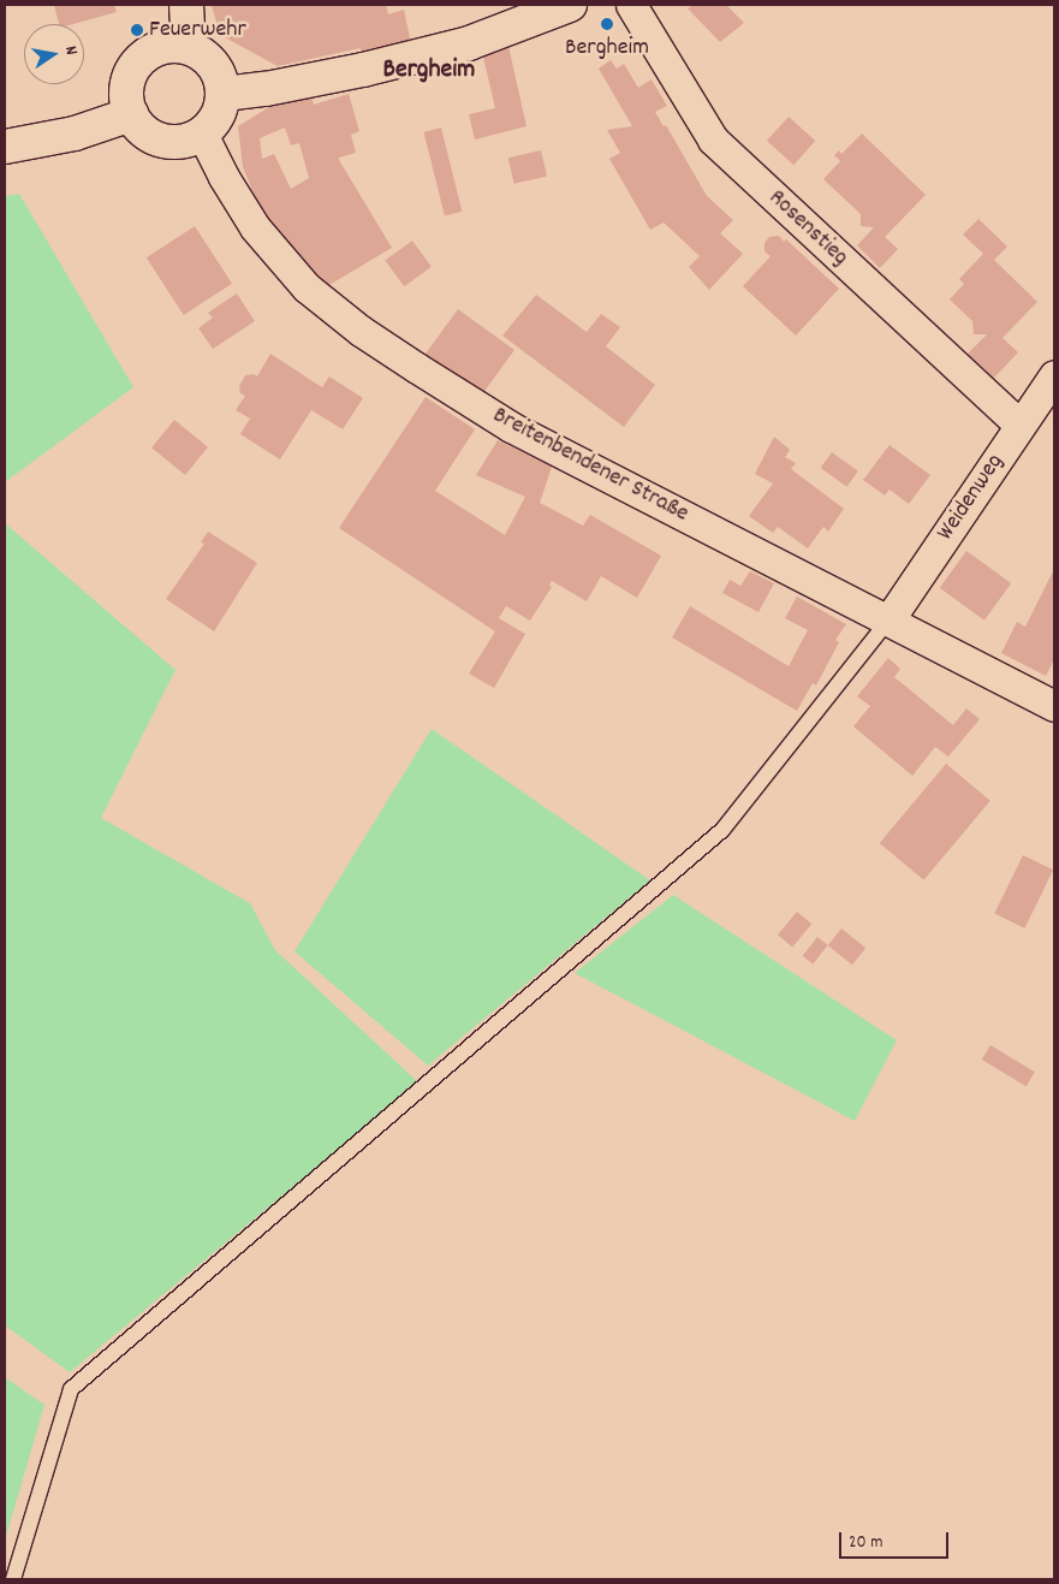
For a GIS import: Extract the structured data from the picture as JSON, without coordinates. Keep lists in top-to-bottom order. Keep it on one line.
{"streets":{"street":["Rosenstieg","Breitenbendener Straße","Weidenweg"]},"crossings":[["Rosenstieg","Weidenweg"],["Breitenbendener Straße","Weidenweg"]],"districts":["Bergheim"],"places":["Bergheim","Feuerwehr"],"scale_bar":"20 m","north":"right"}
